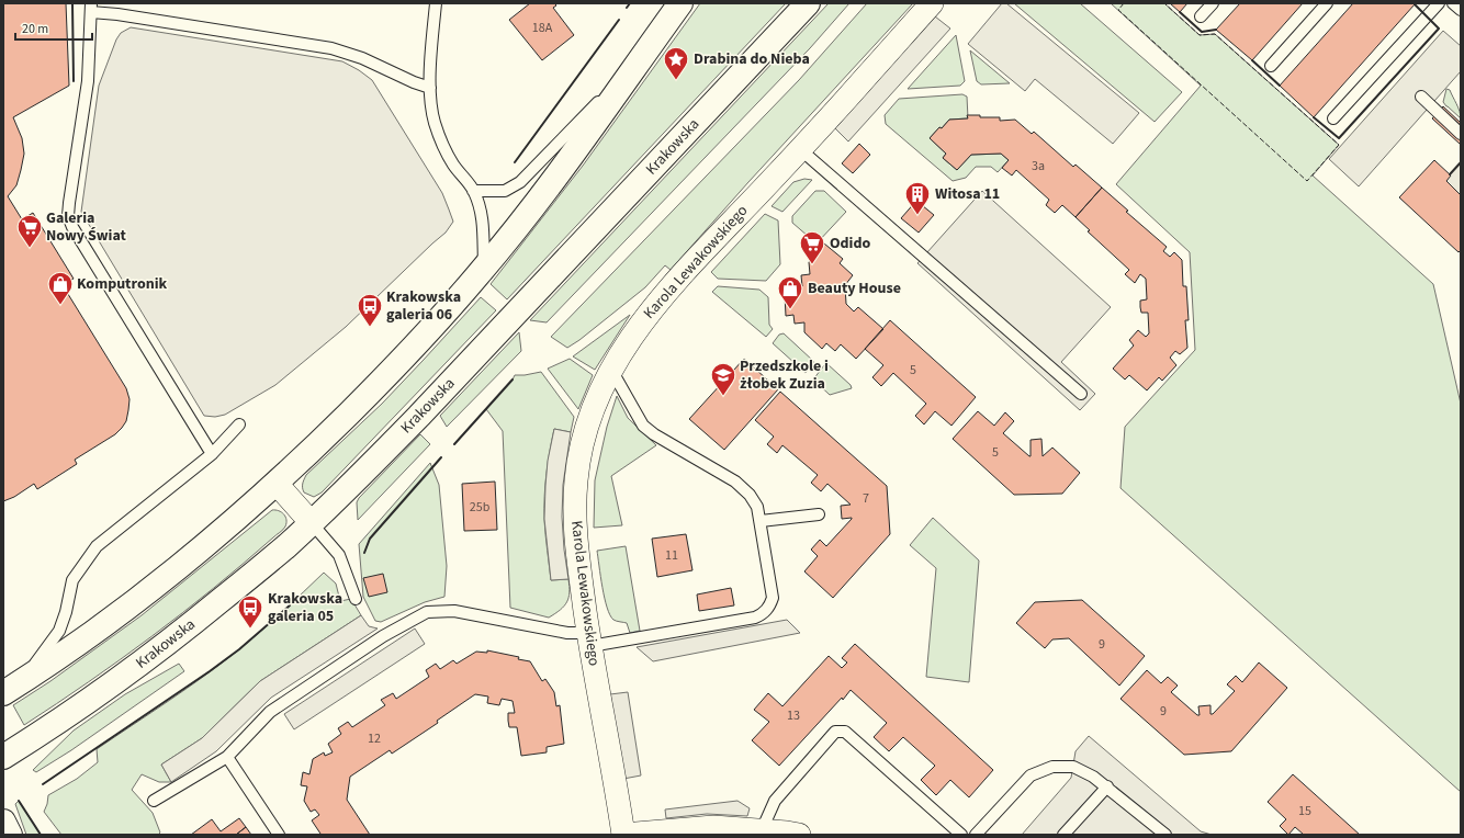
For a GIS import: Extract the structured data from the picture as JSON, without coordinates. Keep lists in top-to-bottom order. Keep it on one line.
{"streets":{"main road":["Krakowska"],"street":["Karola Lewakowskiego"]},"places":{"place":["Drabina do Nieba"],"building":["Witosa 11"],"supermarket":["Galeria Nowy Świat","Odido"],"shop":["Komputronik","Beauty House"],"bus stop":["Krakowska galeria 06","Krakowska galeria 05"],"school or university":["Przedszkole i żłobek Zuzia"]},"house_numbers":["18A","3a","5","5","7","25b","11","9","9","13","12","15"],"scale_bar":"20 m"}
